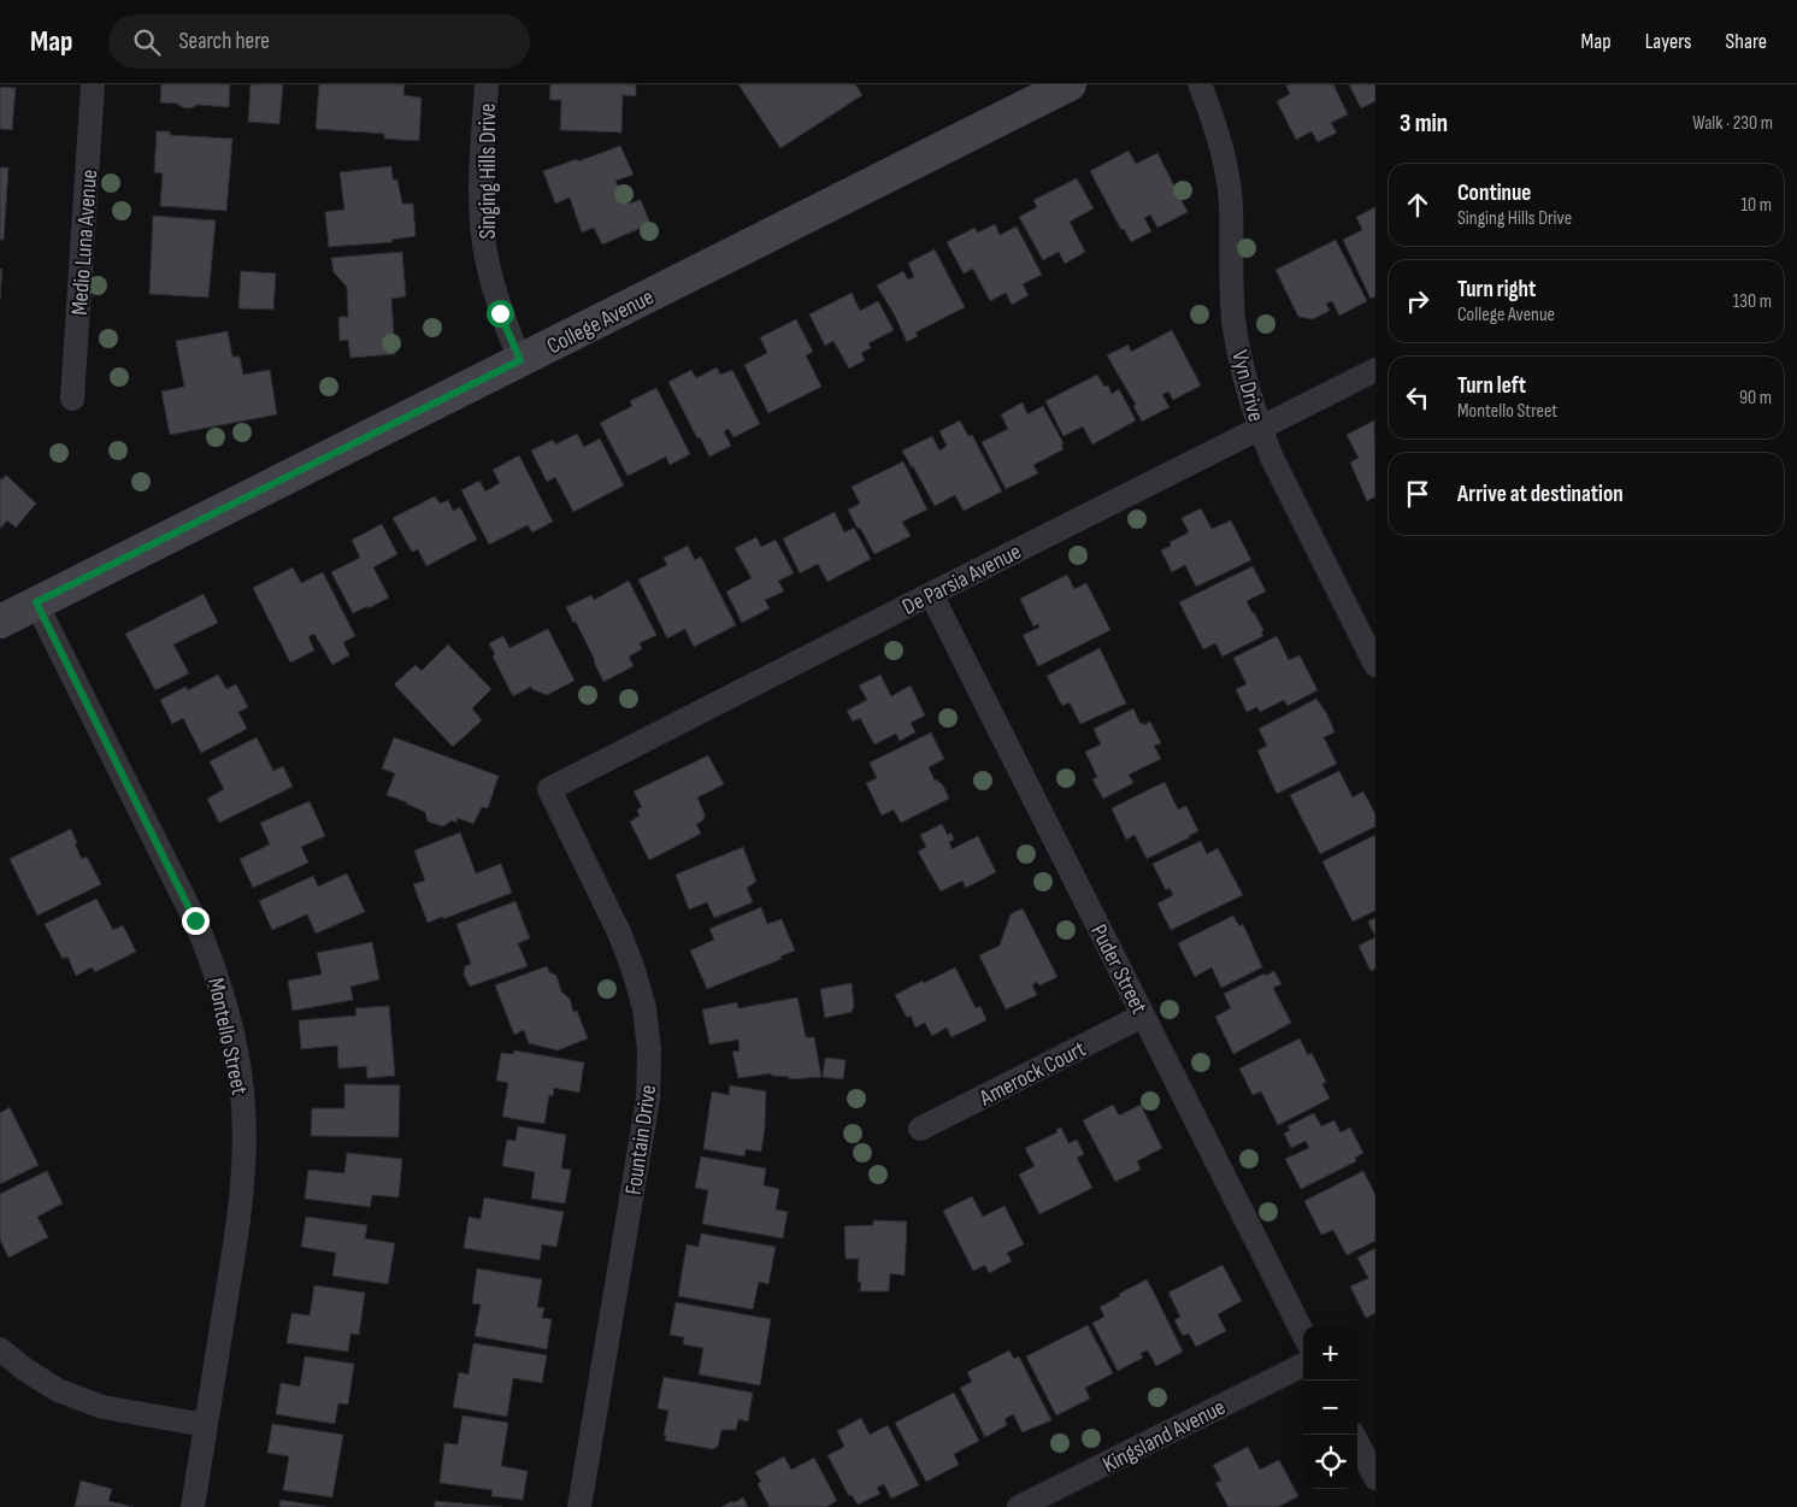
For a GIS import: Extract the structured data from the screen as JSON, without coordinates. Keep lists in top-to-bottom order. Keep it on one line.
{"streets":{"street":["Singing Hills Drive","Medio Luna Avenue","College Avenue","Vyn Drive","De Parsia Avenue","Puder Street","Montello Street","Amerock Court","Fountain Drive","Kingsland Avenue"]},"crossings":[["Singing Hills Drive","College Avenue"],["College Avenue","Montello Street"],["Vyn Drive","De Parsia Avenue"],["De Parsia Avenue","Puder Street"],["De Parsia Avenue","Fountain Drive"],["Puder Street","Amerock Court"]],"page":{"header":"Map","search":"Search here","nav":["Map","Layers","Share"],"heading":["3 min","Walk · 230 m"],"list":[["Continue","Singing Hills Drive","10 m"],["Turn right","College Avenue","130 m"],["Turn left","Montello Street","90 m"],"Arrive at destination"],"map_buttons":["+","−"]}}
